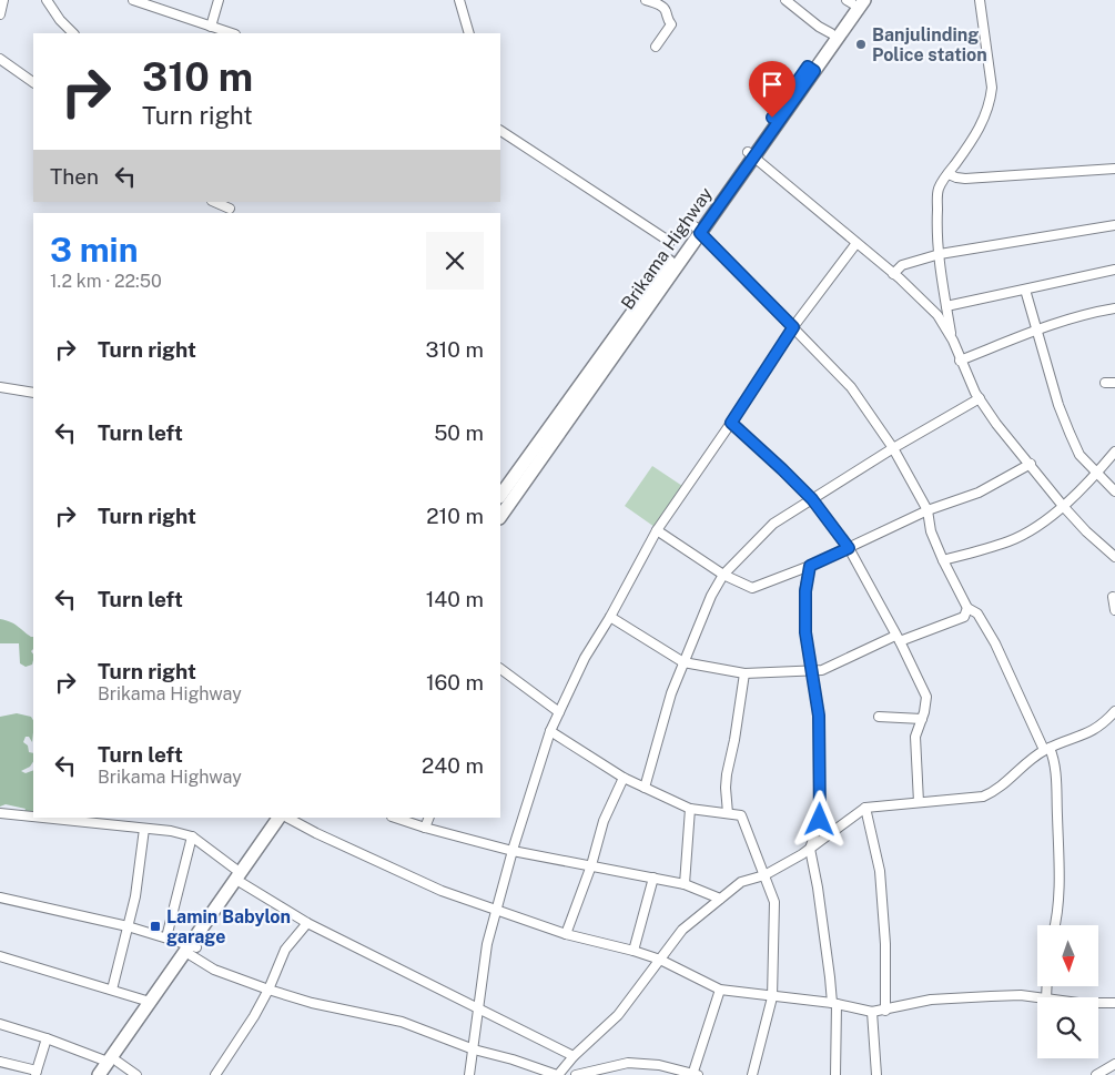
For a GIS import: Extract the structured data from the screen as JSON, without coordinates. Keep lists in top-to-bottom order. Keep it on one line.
{"streets":{"highway":["Brikama Highway"]},"places":{"other":["Banjulinding Police station"],"transit":["Lamin Babylon garage"]},"north":"bottom","page":{"turn":["310 m","Turn right"],"then":"Then","heading":["3 min","1.2 km · 22:50"],"list":[{"name":"Turn right","value":"310 m"},{"name":"Turn left","value":"50 m"},{"name":"Turn right","value":"210 m"},{"name":"Turn left","value":"140 m"},{"name":"Turn right","note":"Brikama Highway","value":"160 m"},{"name":"Turn left","note":"Brikama Highway","value":"240 m"}]}}
